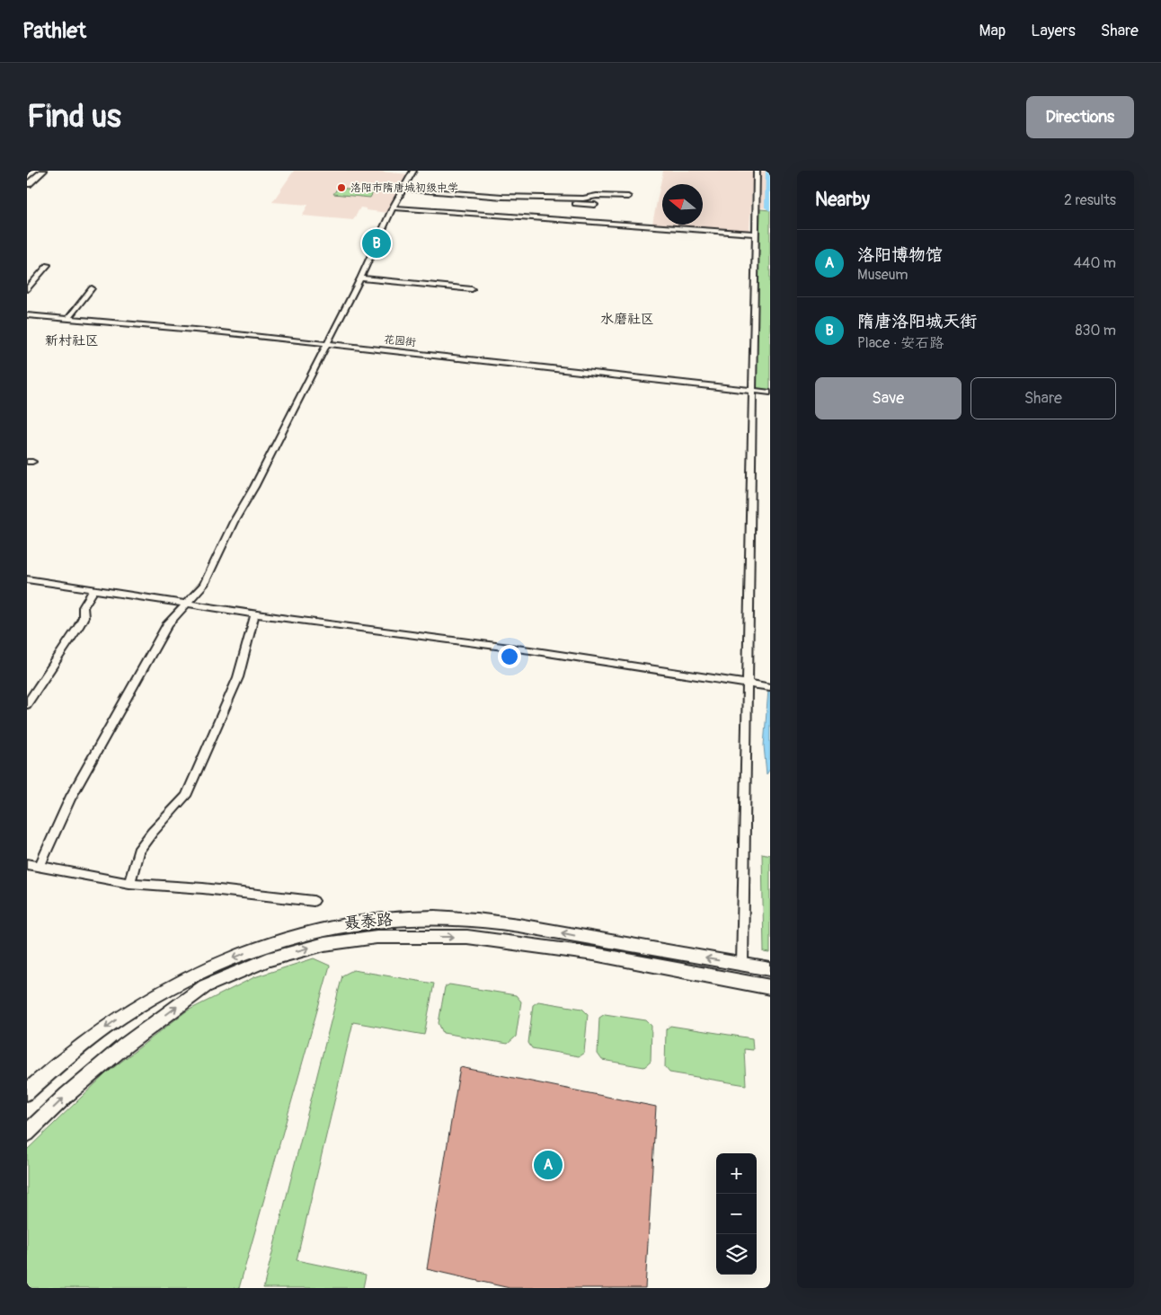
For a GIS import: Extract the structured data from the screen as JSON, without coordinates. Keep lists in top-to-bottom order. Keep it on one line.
{"streets":{"main road":["聂泰路"],"street":["花园街"]},"districts":["水磨社区","新村社区"],"places":["洛阳市隋唐城初级中学"],"north":"left","page":{"header":"Pathlet","nav":["Map","Layers","Share"],"buttons":["Directions",["Save","Share"]],"title":"Find us","heading":["Nearby","2 results"],"pins":["B","A"],"list":[{"mark":"A","name":"洛阳博物馆","note":"Museum","value":"440 m"},{"mark":"B","name":"隋唐洛阳城天街","note":"Place · 安石路","value":"830 m"}],"map_buttons":["+","−"]}}
